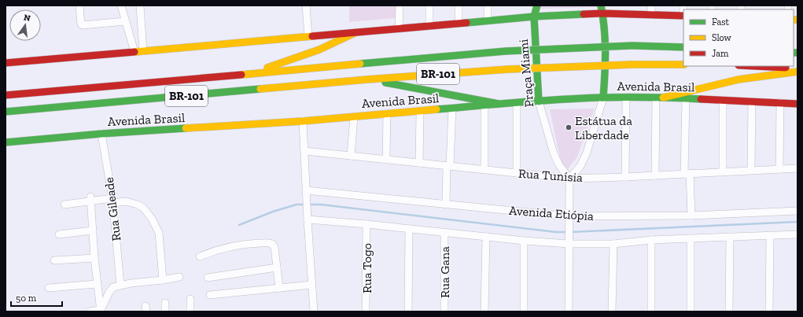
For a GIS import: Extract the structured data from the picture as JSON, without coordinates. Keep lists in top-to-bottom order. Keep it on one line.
{"streets":{"main road":["Praça Miami","BR-101","Avenida Brasil"],"street":["Rua Tunísia","Rua Gileade","Avenida Etiópia","Rua Togo","Rua Gana"]},"crossings":[["Praça Miami","Avenida Brasil"],["Praça Miami","Rua Tunísia"],["Avenida Brasil","Rua Gileade"]],"places":["Estátua da Liberdade"],"legend":["Fast","Slow","Jam"],"scale_bar":"50 m","north":"top"}
